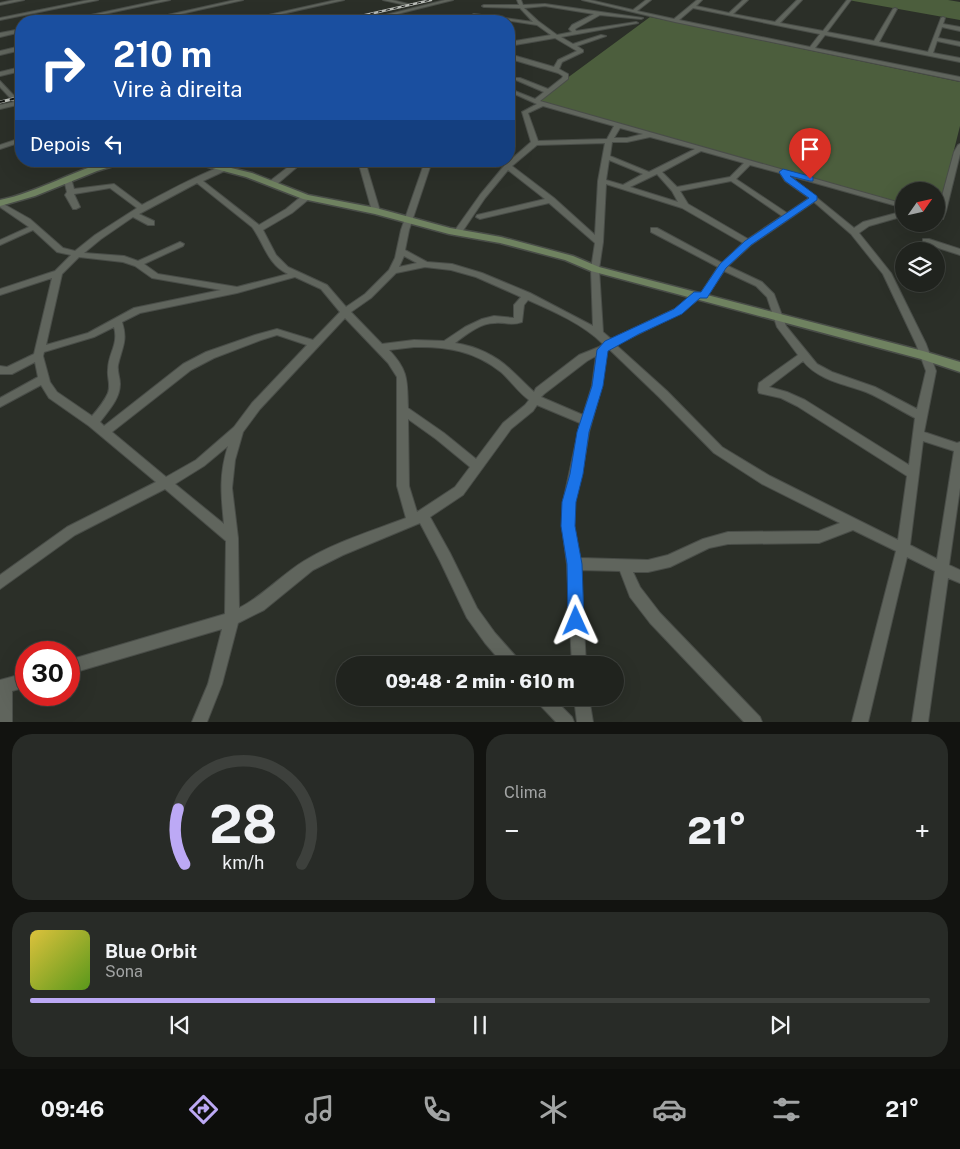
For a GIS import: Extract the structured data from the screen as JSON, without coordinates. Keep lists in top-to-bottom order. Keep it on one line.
{"north":"top right","page":{"turn":["210 m","Vire à direita"],"then":"Depois","limit":"30","trip":"09:48 · 2 min · 610 m","tile":"Clima","heat":["−","21°","+"],"song":["Blue Orbit","Sona"],"tabs":["09:46","21°"],"gauge":["28","km/h"]}}
